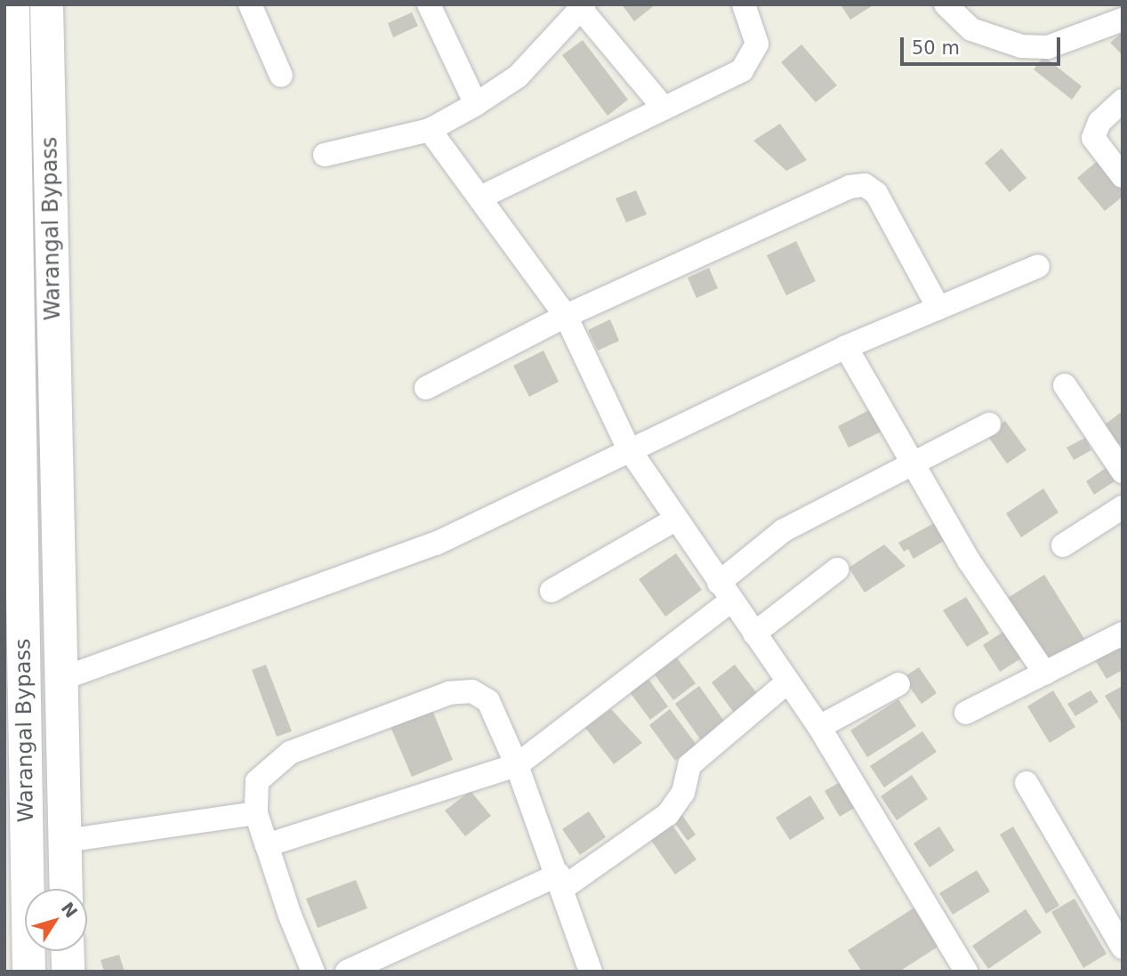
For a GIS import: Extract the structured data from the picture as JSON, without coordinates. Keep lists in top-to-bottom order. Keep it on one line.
{"streets":{"main road":["Warangal Bypass"]},"scale_bar":"50 m","north":"top right"}
